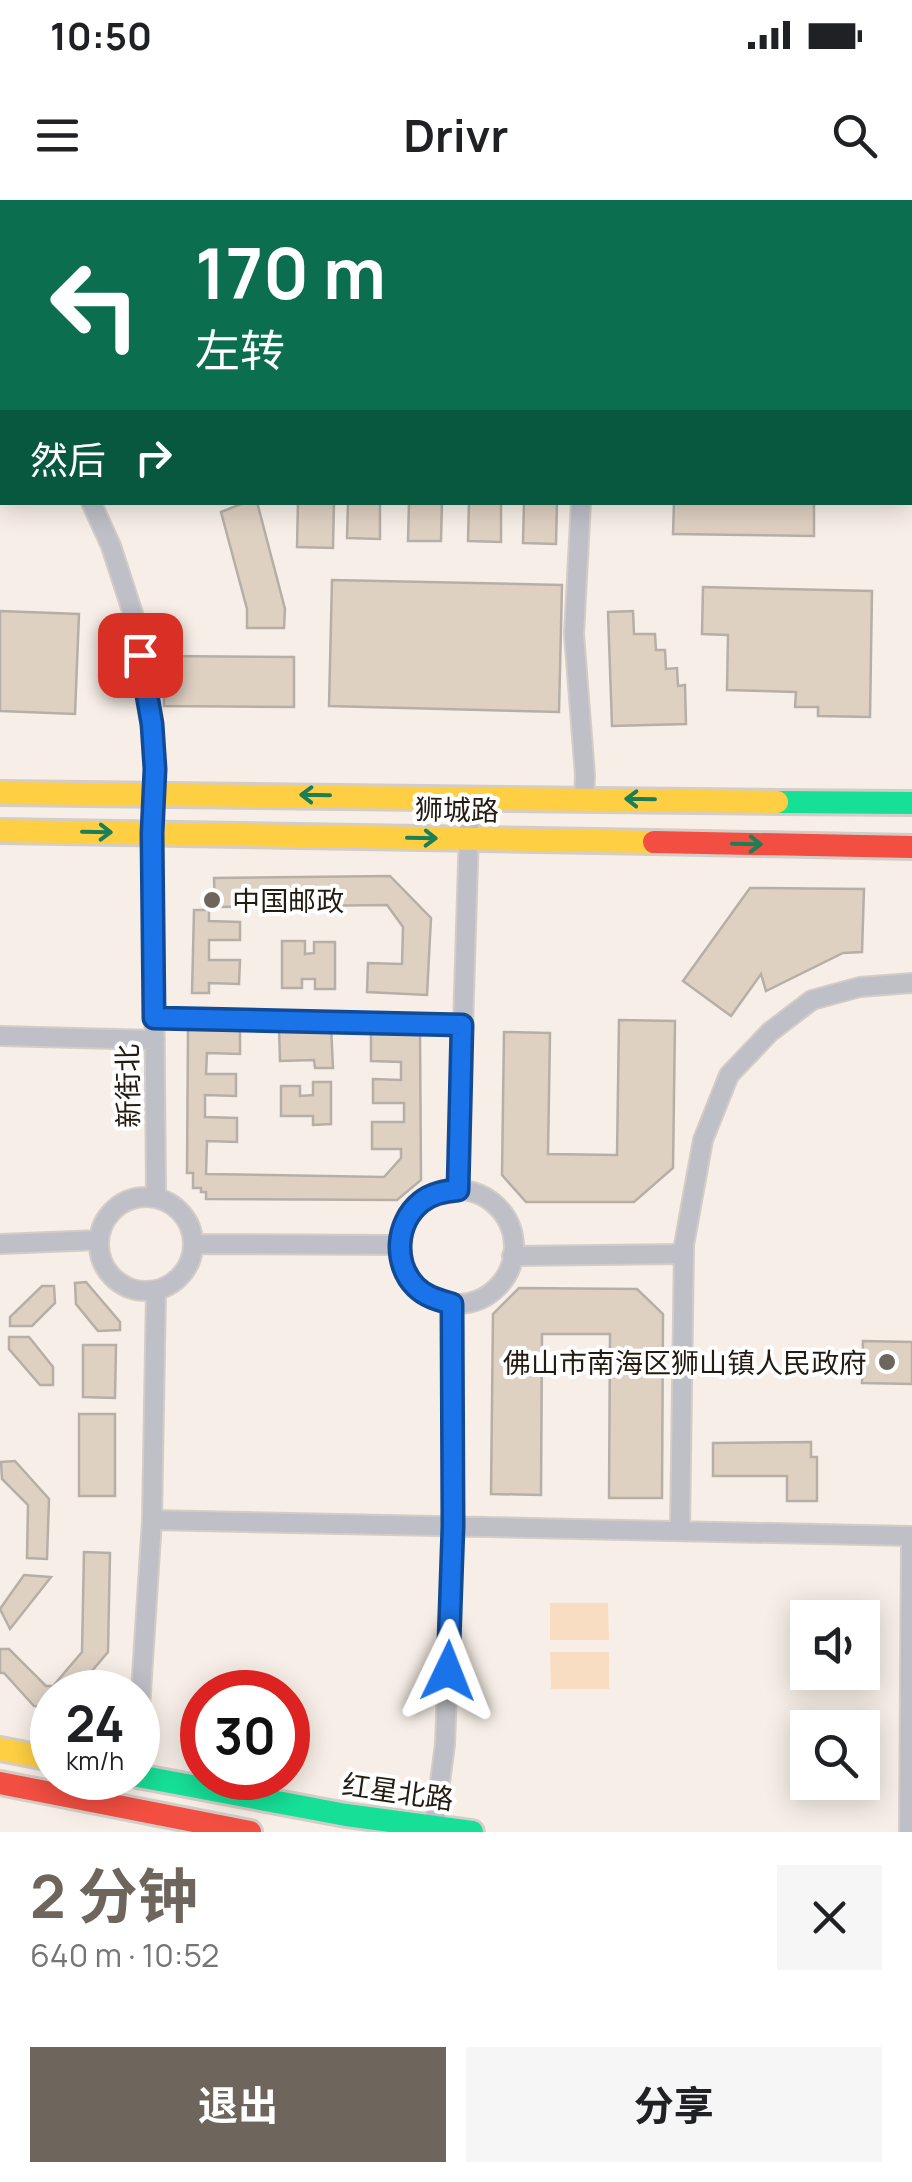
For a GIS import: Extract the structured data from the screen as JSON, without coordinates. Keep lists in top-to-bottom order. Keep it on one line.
{"streets":{"street":["狮城路","新街北","红星北路"]},"crossings":[["狮城路","新街北"]],"places":["中国邮政","佛山市南海区狮山镇人民政府"],"page":{"status":"10:50","header":"Drivr","turn":["170 m","左转"],"then":"然后","speed":"24 km/h","limit":"30","heading":["2 分钟","640 m · 10:52"],"buttons":["退出","分享"]}}
